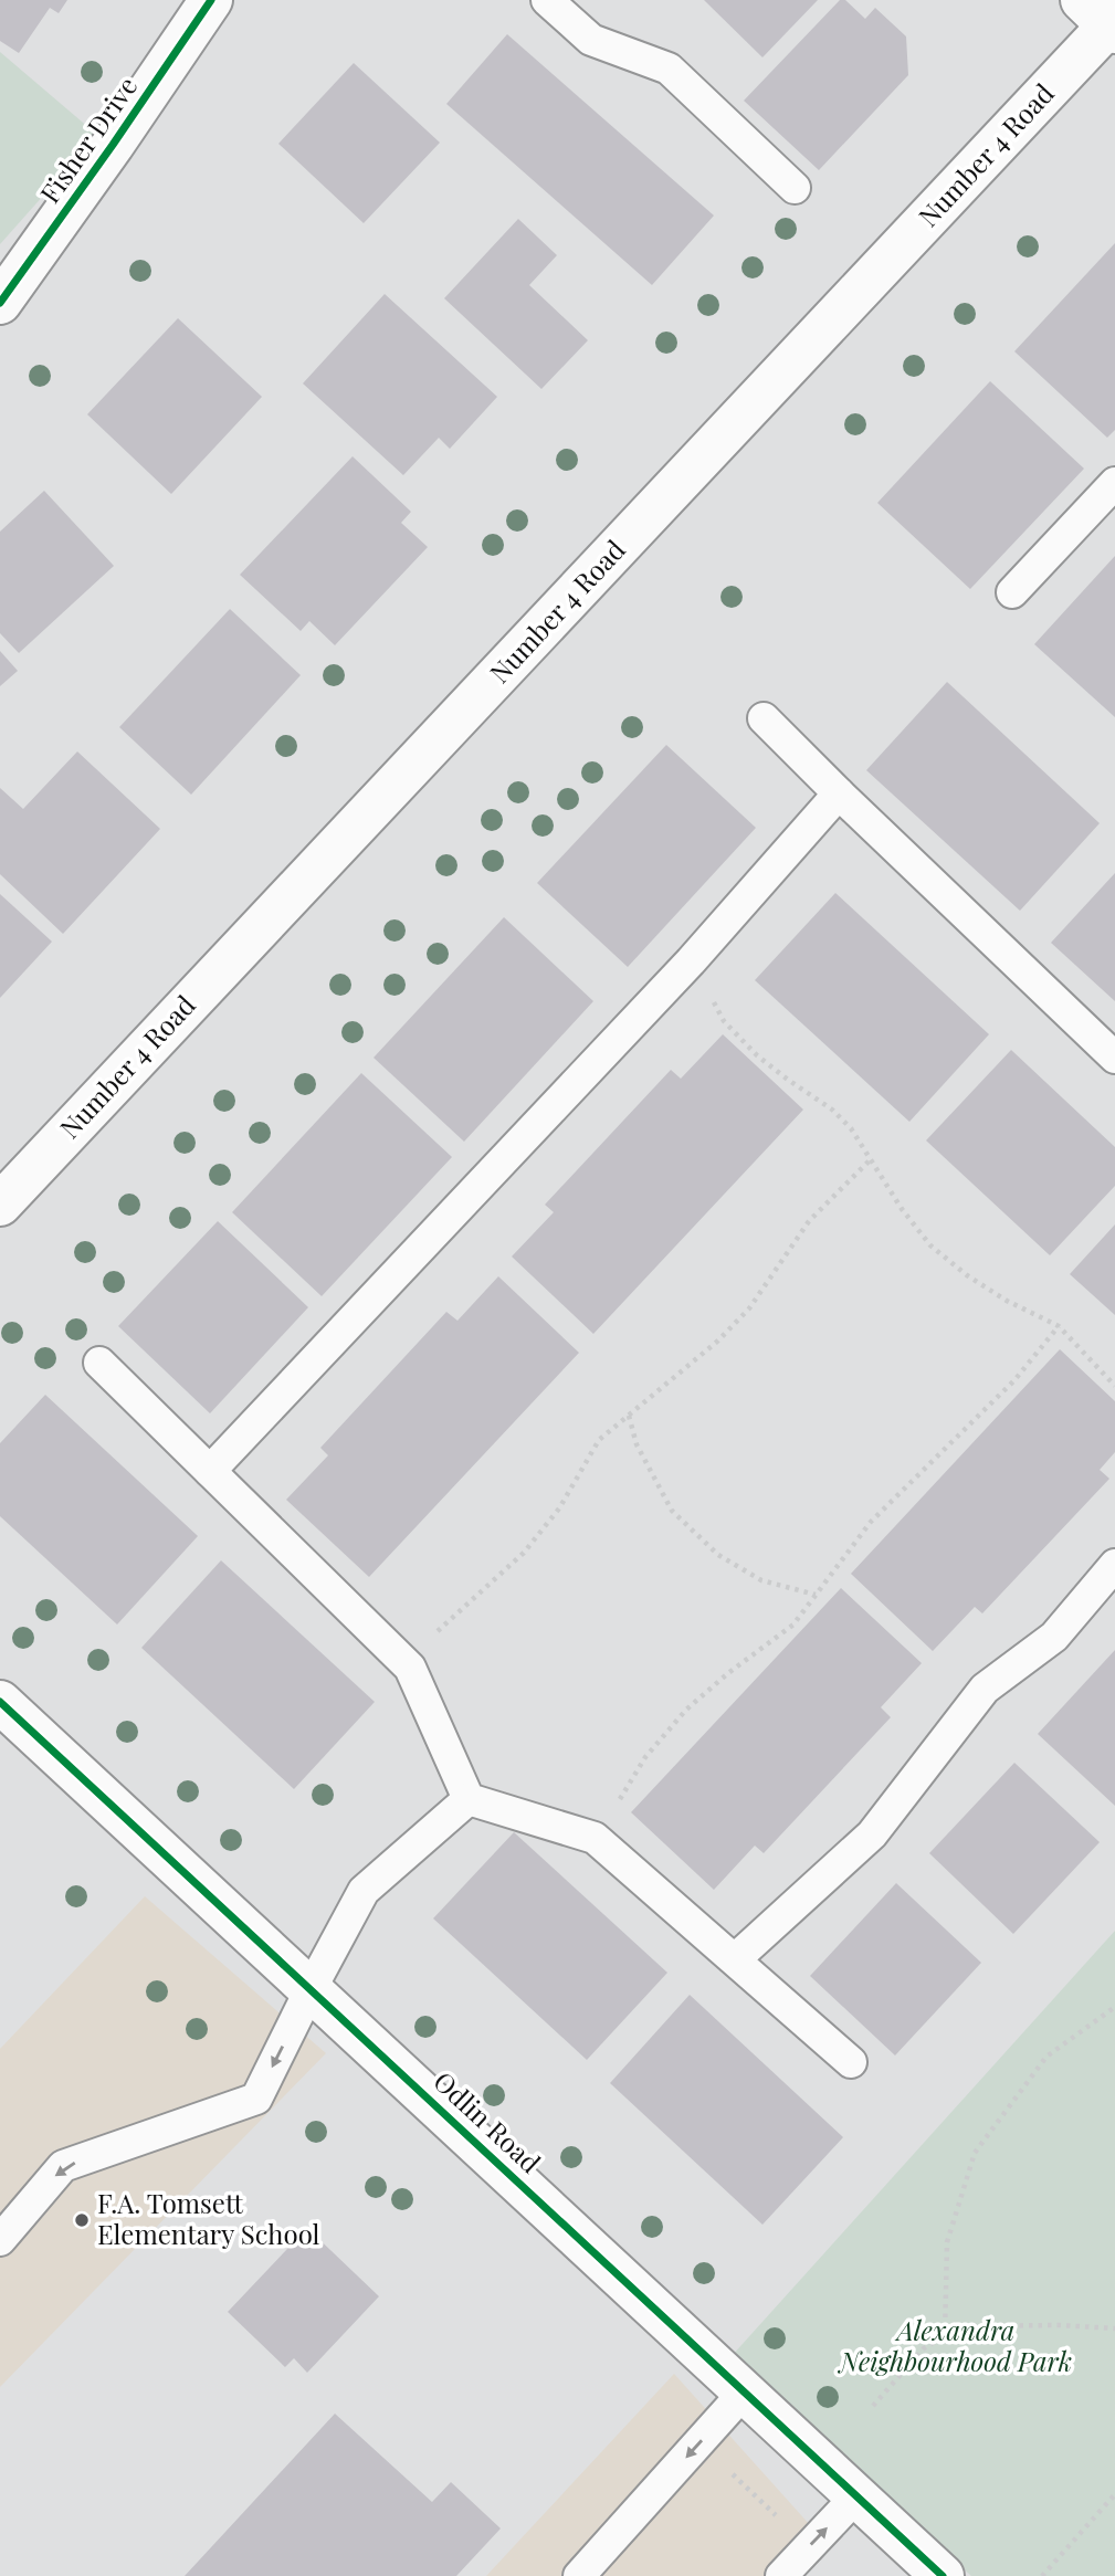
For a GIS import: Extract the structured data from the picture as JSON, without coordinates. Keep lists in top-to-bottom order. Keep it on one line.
{"streets":{"street":["Fisher Drive","Number 4 Road","Odlin Road"]},"parks":["Alexandra Neighbourhood Park"],"places":["F.A. Tomsett Elementary School"]}
